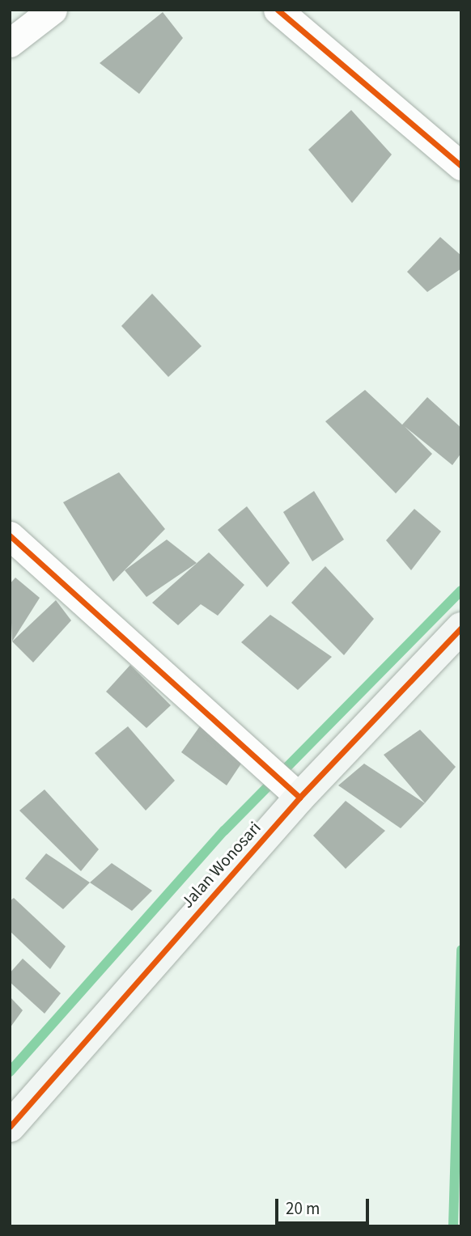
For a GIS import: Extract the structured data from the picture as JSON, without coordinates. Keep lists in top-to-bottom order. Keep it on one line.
{"streets":{"street":["Jalan Wonosari"]},"scale_bar":"20 m"}
